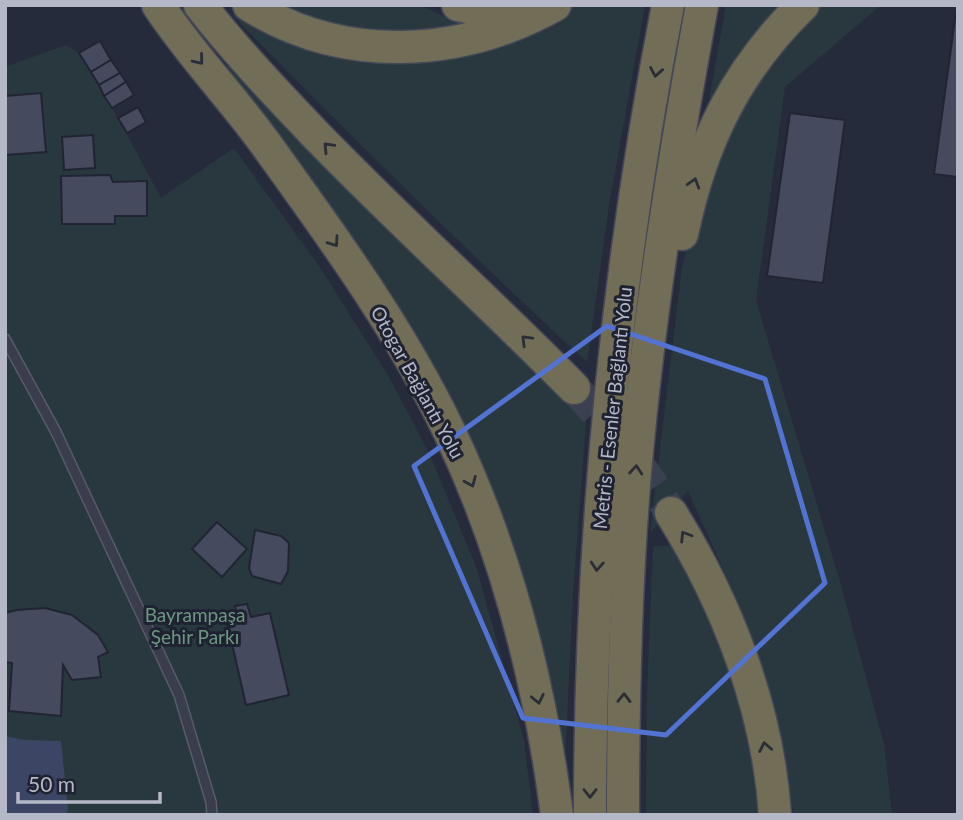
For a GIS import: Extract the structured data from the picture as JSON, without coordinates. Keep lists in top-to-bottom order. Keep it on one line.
{"streets":{"highway":["Otogar Bağlantı Yolu","Metris - Esenler Bağlantı Yolu"]},"parks":["Bayrampaşa Şehir Parkı"],"scale_bar":"50 m"}
